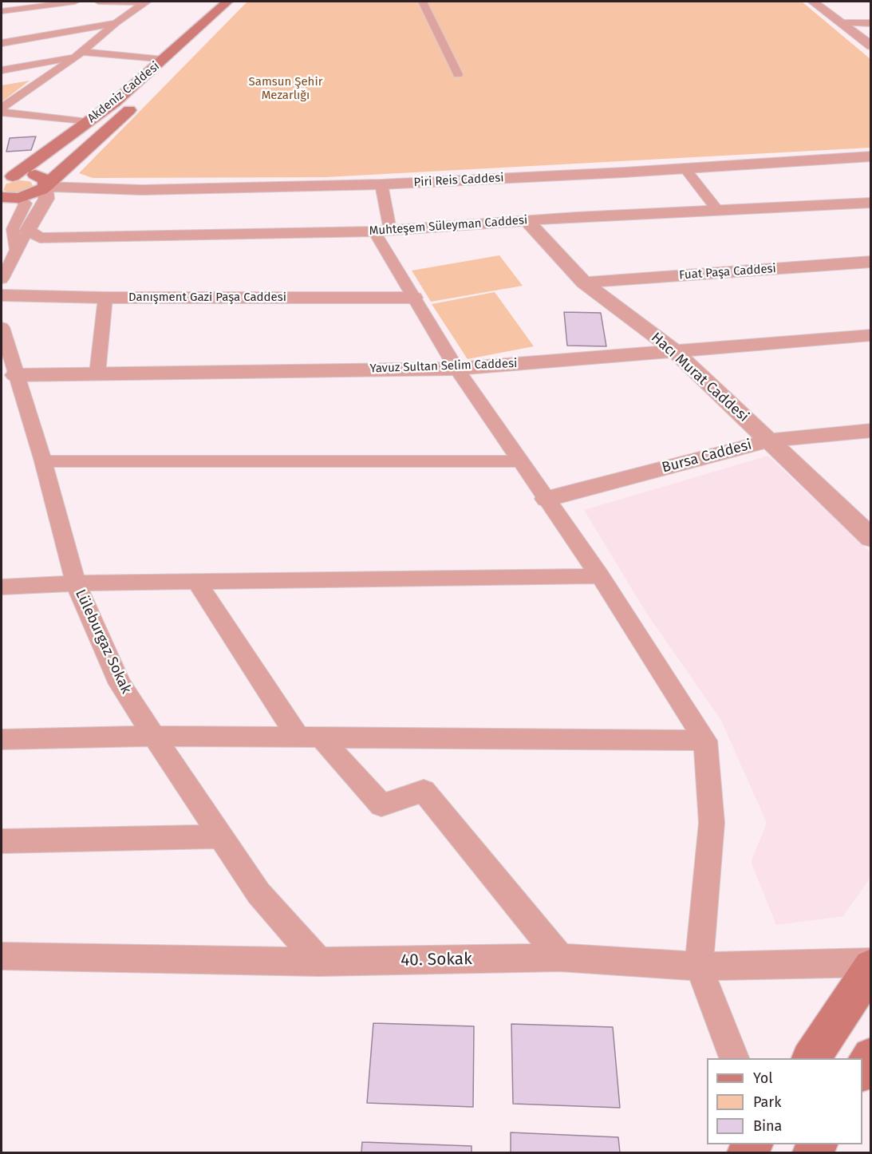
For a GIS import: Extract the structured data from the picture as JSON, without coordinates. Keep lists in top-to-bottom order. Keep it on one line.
{"streets":{"main road":["Akdeniz Caddesi"],"street":["Piri Reis Caddesi","Muhteşem Süleyman Caddesi","Fuat Paşa Caddesi","Danışment Gazi Paşa Caddesi","Yavuz Sultan Selim Caddesi","Hacı Murat Caddesi","Bursa Caddesi","Lüleburgaz Sokak","40. Sokak"]},"crossings":[["Akdeniz Caddesi","Piri Reis Caddesi"],["Muhteşem Süleyman Caddesi","Hacı Murat Caddesi"],["Fuat Paşa Caddesi","Hacı Murat Caddesi"],["Yavuz Sultan Selim Caddesi","Hacı Murat Caddesi"],["Yavuz Sultan Selim Caddesi","Lüleburgaz Sokak"],["Hacı Murat Caddesi","Bursa Caddesi"],["Lüleburgaz Sokak","40. Sokak"]],"parks":["Samsun Şehir Mezarlığı"],"legend":["Yol","Park","Bina"]}
